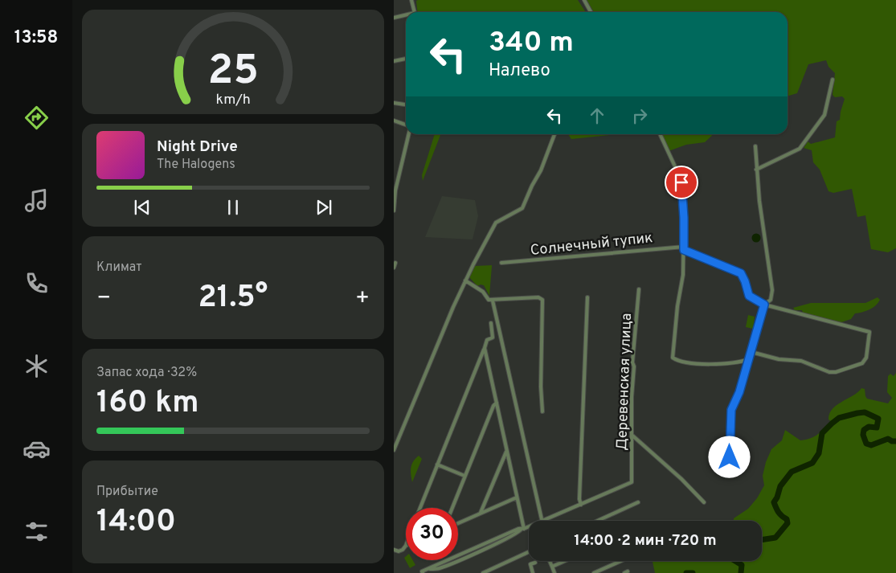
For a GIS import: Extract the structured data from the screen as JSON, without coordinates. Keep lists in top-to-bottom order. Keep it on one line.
{"streets":{"street":["Солнечный тупик","Деревенская улица"]},"page":{"tabs":"13:58","turn":["340 m","Налево"],"song":["Night Drive","The Halogens"],"tile":["Климат",["Запас хода · 32%","160 km"],["Прибытие","14:00"]],"heat":["−","21.5°","+"],"limit":"30","trip":"14:00 · 2 мин · 720 m","gauge":["25","km/h"]}}
